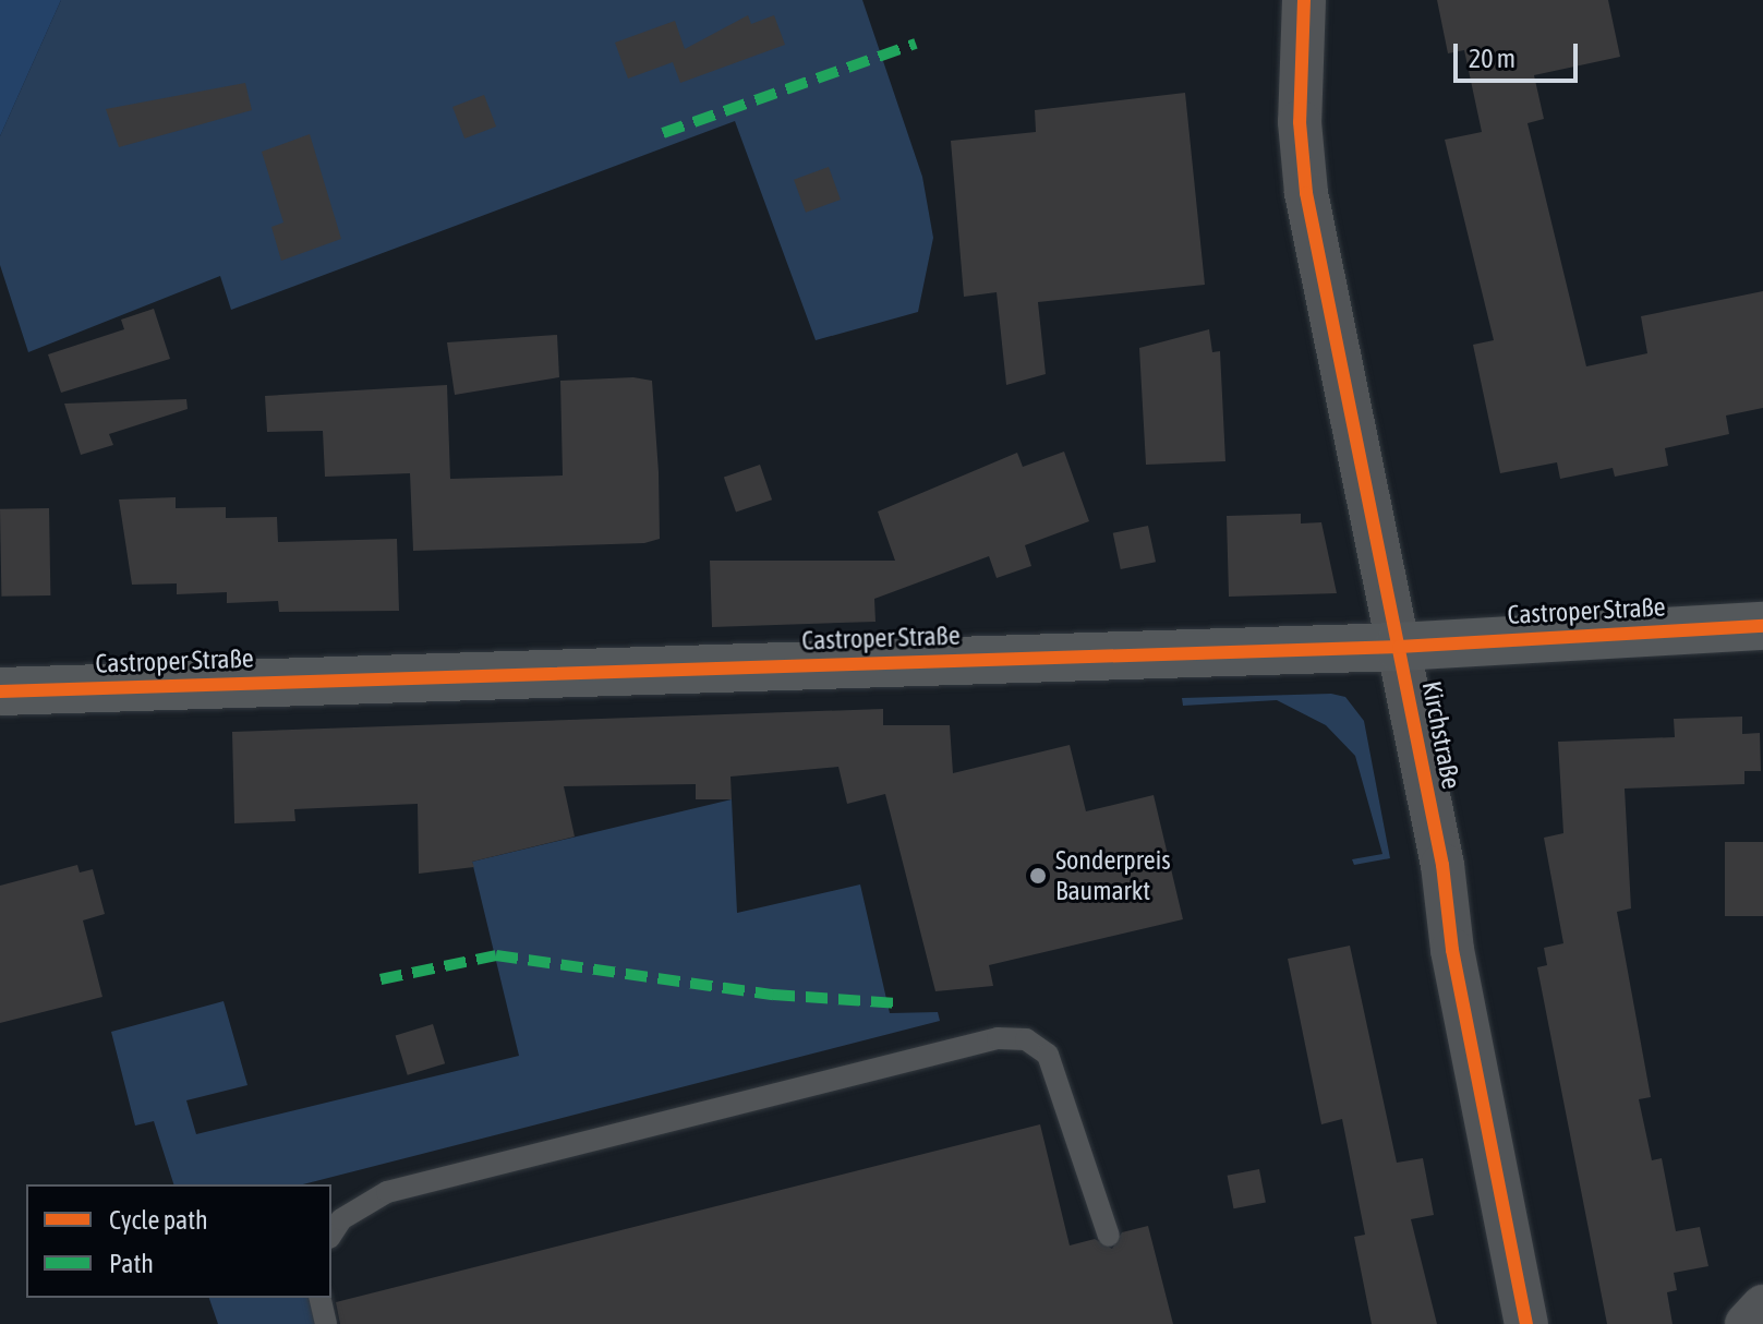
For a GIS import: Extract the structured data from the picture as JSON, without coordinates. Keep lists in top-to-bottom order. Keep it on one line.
{"streets":{"main road":["Castroper Straße"],"street":["Kirchstraße"]},"crossings":[["Castroper Straße","Kirchstraße"]],"places":["Sonderpreis Baumarkt"],"legend":["Cycle path","Path"],"scale_bar":"20 m"}
